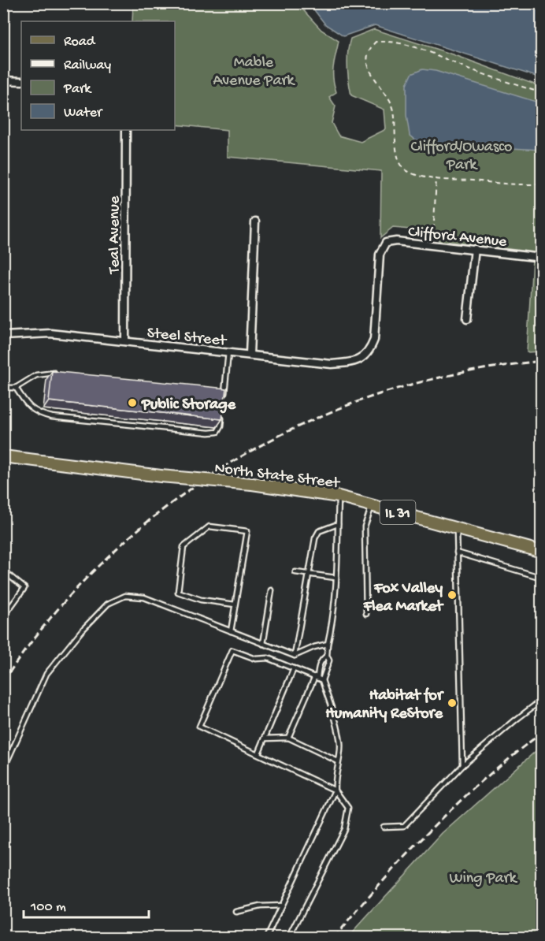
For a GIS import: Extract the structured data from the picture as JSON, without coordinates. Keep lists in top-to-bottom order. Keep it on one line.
{"streets":{"main road":["North State Street","IL 31"],"street":["Teal Avenue","Clifford Avenue","Steel Street"]},"crossings":[["Teal Avenue","Steel Street"],["Clifford Avenue","Steel Street"]],"parks":["Mable Avenue Park","Clifford/Owasco Park","Wing Park"],"places":["Public Storage","Fox Valley Flea Market","Habitat for Humanity ReStore"],"legend":["Road","Railway","Park","Water"],"scale_bar":"100 m"}
